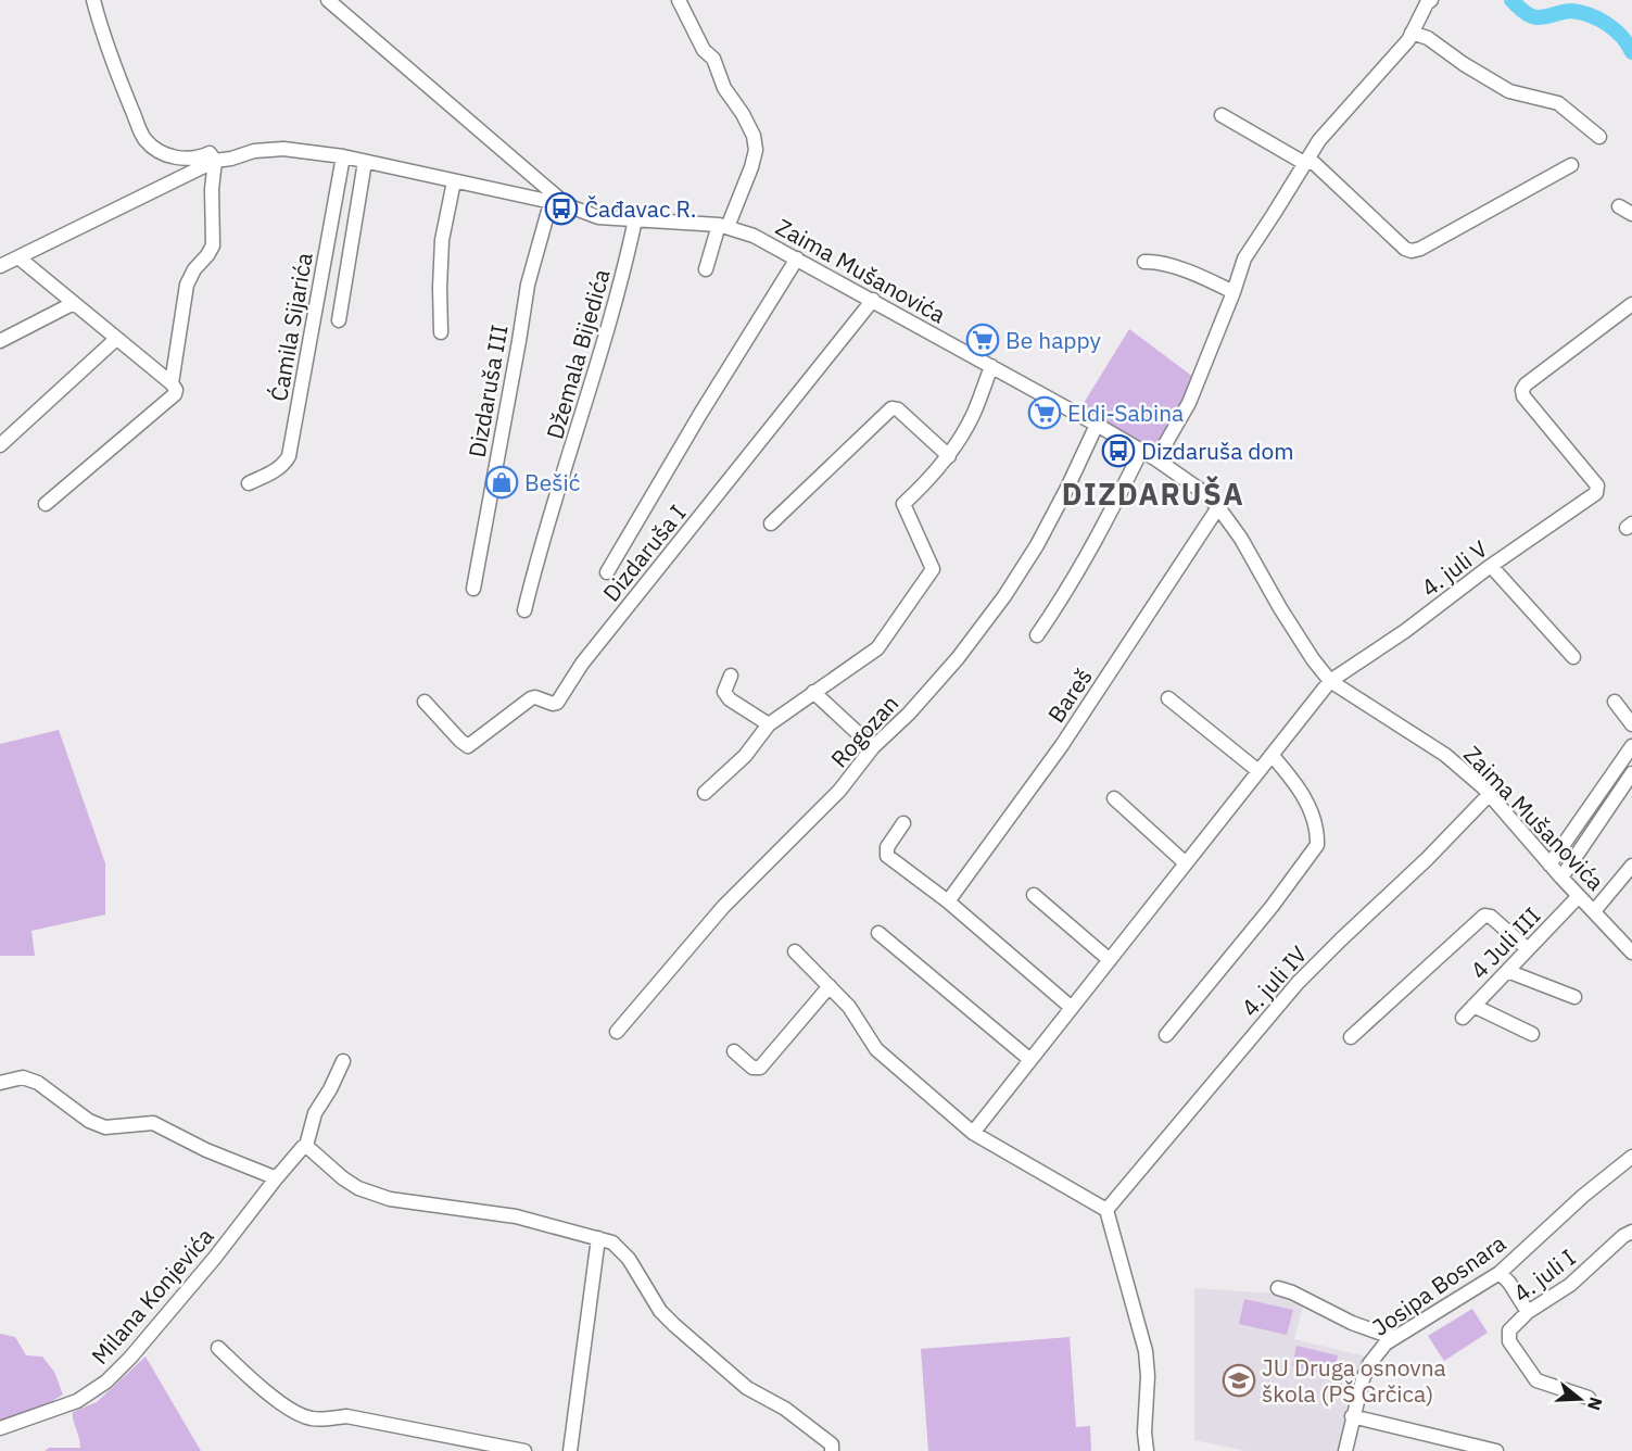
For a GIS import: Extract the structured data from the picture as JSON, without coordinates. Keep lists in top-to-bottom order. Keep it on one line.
{"streets":{"street":["Zaima Mušanovića","Ćamila Sijarića","Džemala Bijedića","Dizdaruša III","Dizdaruša I","4. juli V","Bareš","Rogozan","4 Juli III","4. juli IV","4. juli I","Josipa Bosnara","Milana Konjevića"]},"crossings":[["Zaima Mušanovića","Džemala Bijedića"],["Zaima Mušanovića","Dizdaruša I"],["Zaima Mušanovića","4. juli V"],["Zaima Mušanovića","Bareš"],["Zaima Mušanovića","Rogozan"],["Zaima Mušanovića","4 Juli III"],["Zaima Mušanovića","4. juli IV"]],"districts":["DIZDARUŠA"],"places":{"bus stop":["Čađavac R.","Dizdaruša dom"],"supermarket":["Be happy","Eldi-Sabina"],"shop":["Bešić"],"school or university":["JU Druga osnovna škola (PŠ Grčica)"]},"north":"right"}
